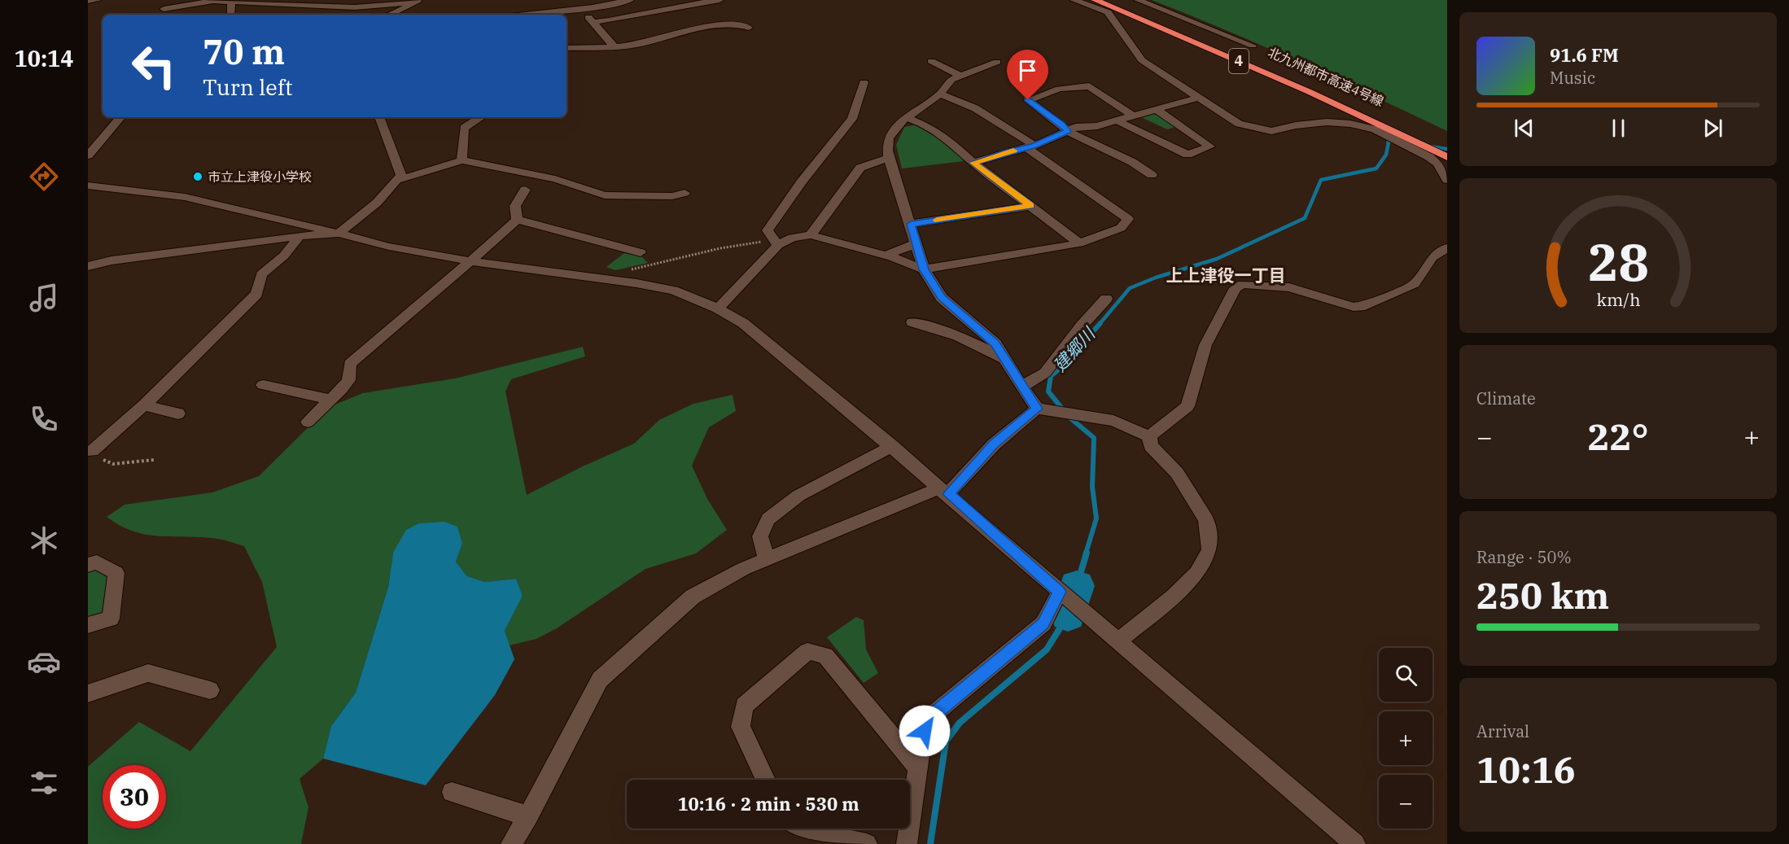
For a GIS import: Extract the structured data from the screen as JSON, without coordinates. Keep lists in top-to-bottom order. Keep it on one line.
{"streets":{"highway":["4","北九州都市高速4号線"]},"districts":["上上津役一丁目"],"water":["建郷川"],"places":["市立上津役小学校"],"page":{"tabs":"10:14","turn":["70 m","Turn left"],"song":["91.6 FM","Music"],"tile":["Climate",["Range · 50%","250 km"],["Arrival","10:16"]],"heat":["−","22°","+"],"map_buttons":["+","−"],"limit":"30","trip":"10:16 · 2 min · 530 m","gauge":["28","km/h"]}}
